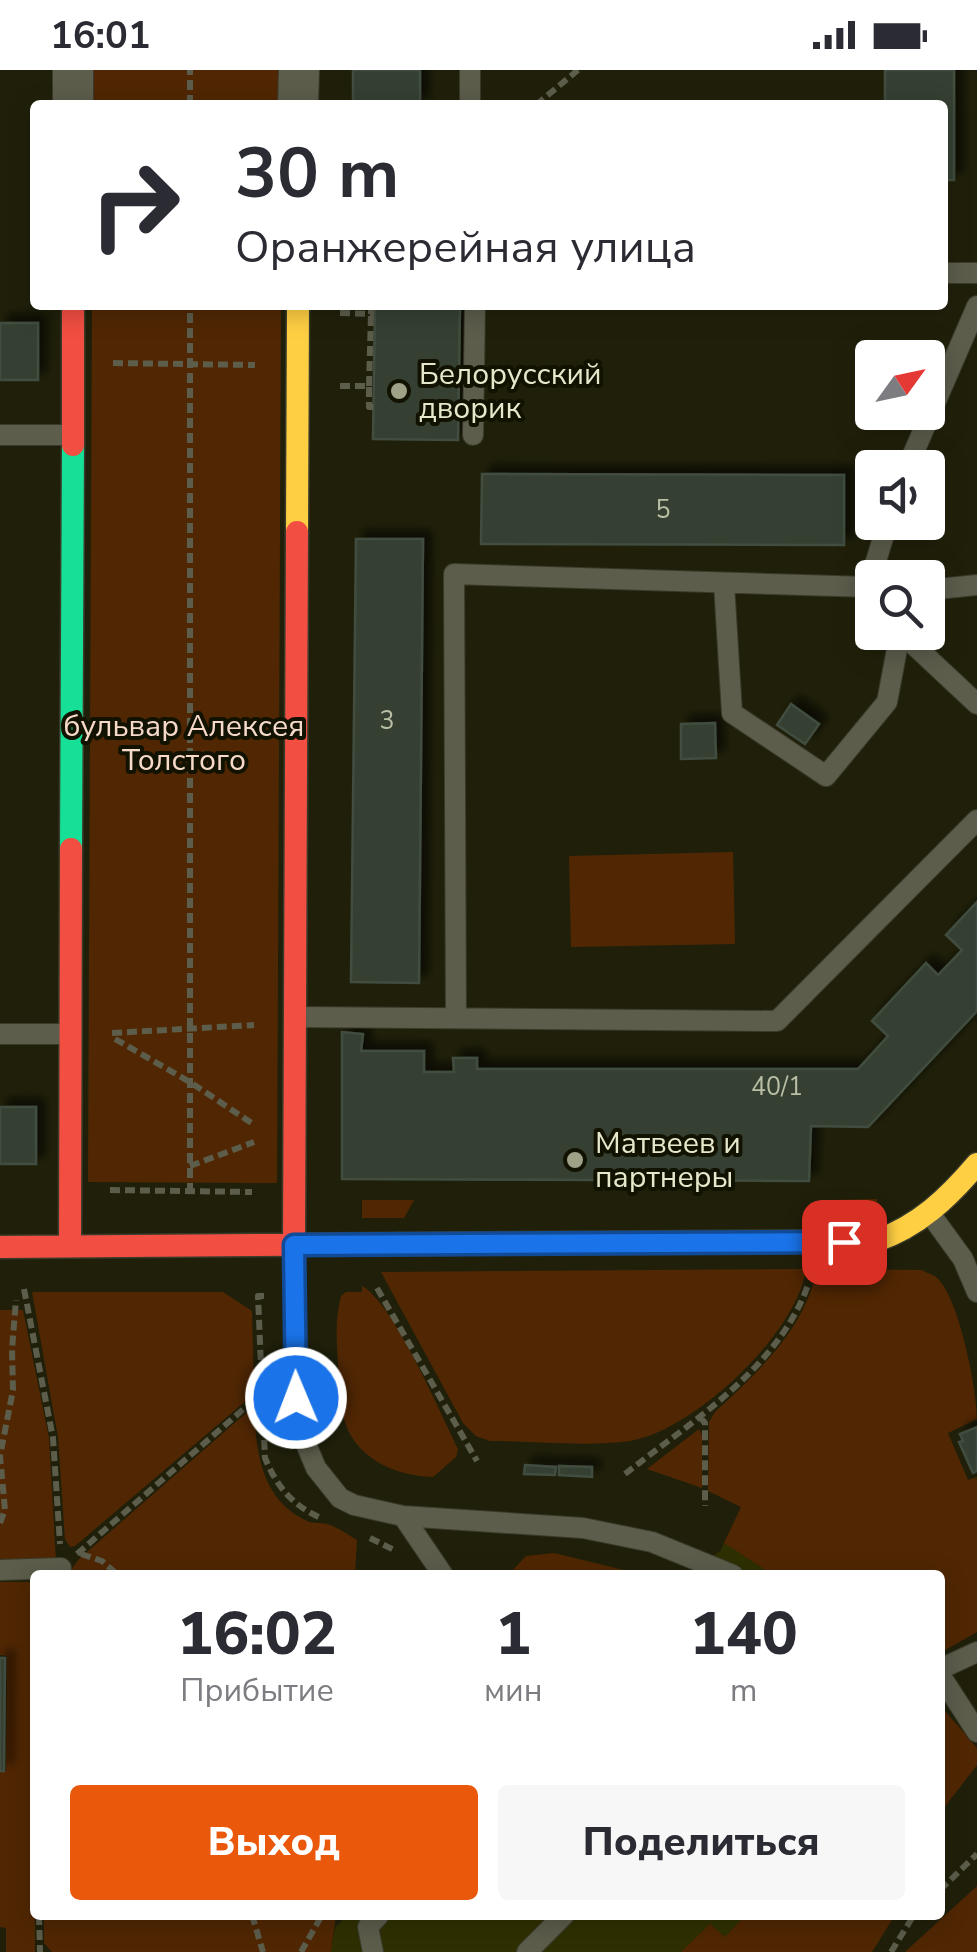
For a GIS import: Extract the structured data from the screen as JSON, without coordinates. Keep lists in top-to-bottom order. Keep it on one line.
{"parks":["бульвар Алексея Толстого"],"places":["Белорусский дворик","Матвеев и партнеры"],"house_numbers":["5","3","40/1"],"north":"top right","page":{"status":"16:01","turn":["30 m","Оранжерейная улица"],"eta":["16:02","Прибытие","1","мин","140","m"],"buttons":["Выход","Поделиться"]}}
